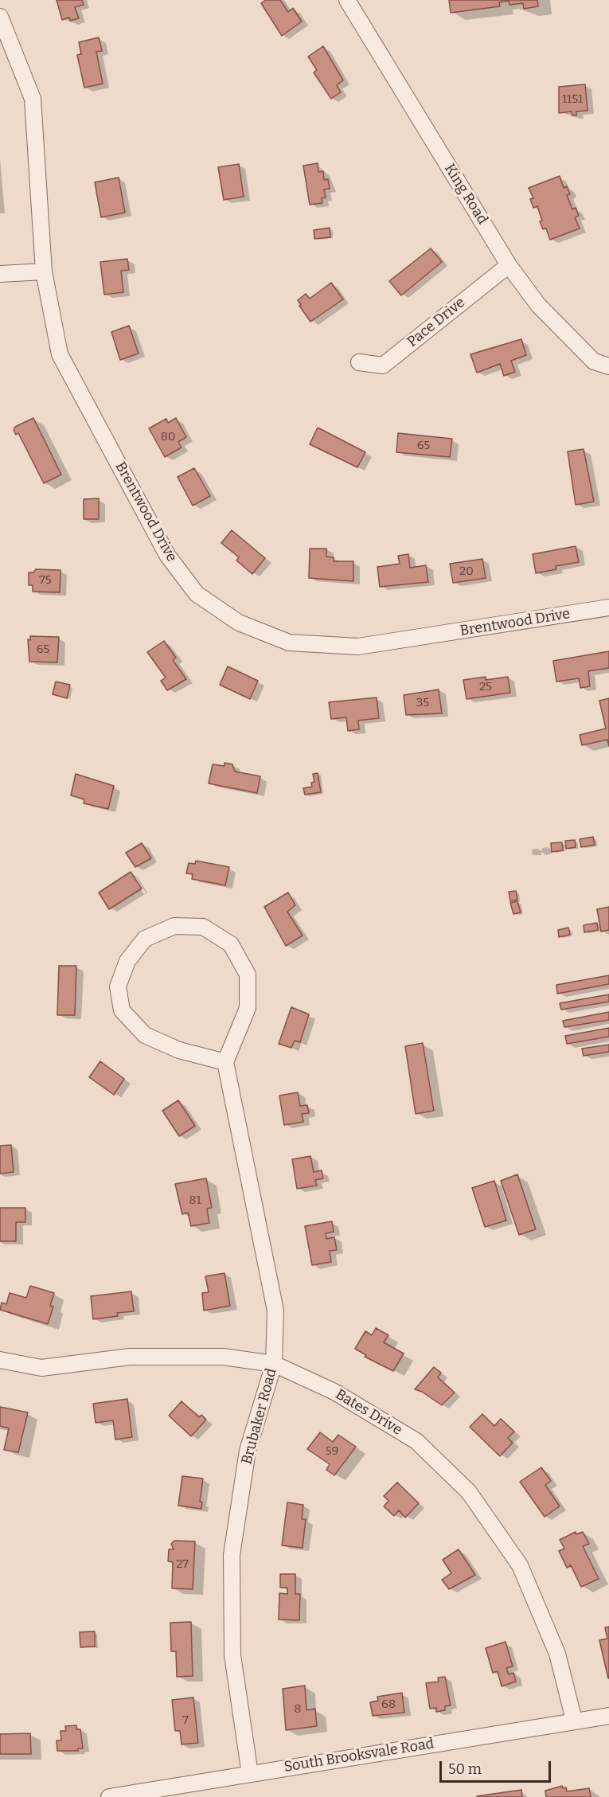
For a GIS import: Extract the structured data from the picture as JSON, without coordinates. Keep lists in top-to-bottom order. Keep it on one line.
{"streets":{"street":["King Road","Pace Drive","Brentwood Drive","Bates Drive","Brubaker Road","South Brooksvale Road"]},"crossings":[["King Road","Pace Drive"],["Bates Drive","Brubaker Road"],["Bates Drive","South Brooksvale Road"],["Brubaker Road","South Brooksvale Road"]],"house_numbers":["1151","80","65","20","75","65","25","35","81","59","27","68","8","7"],"scale_bar":"50 m"}
